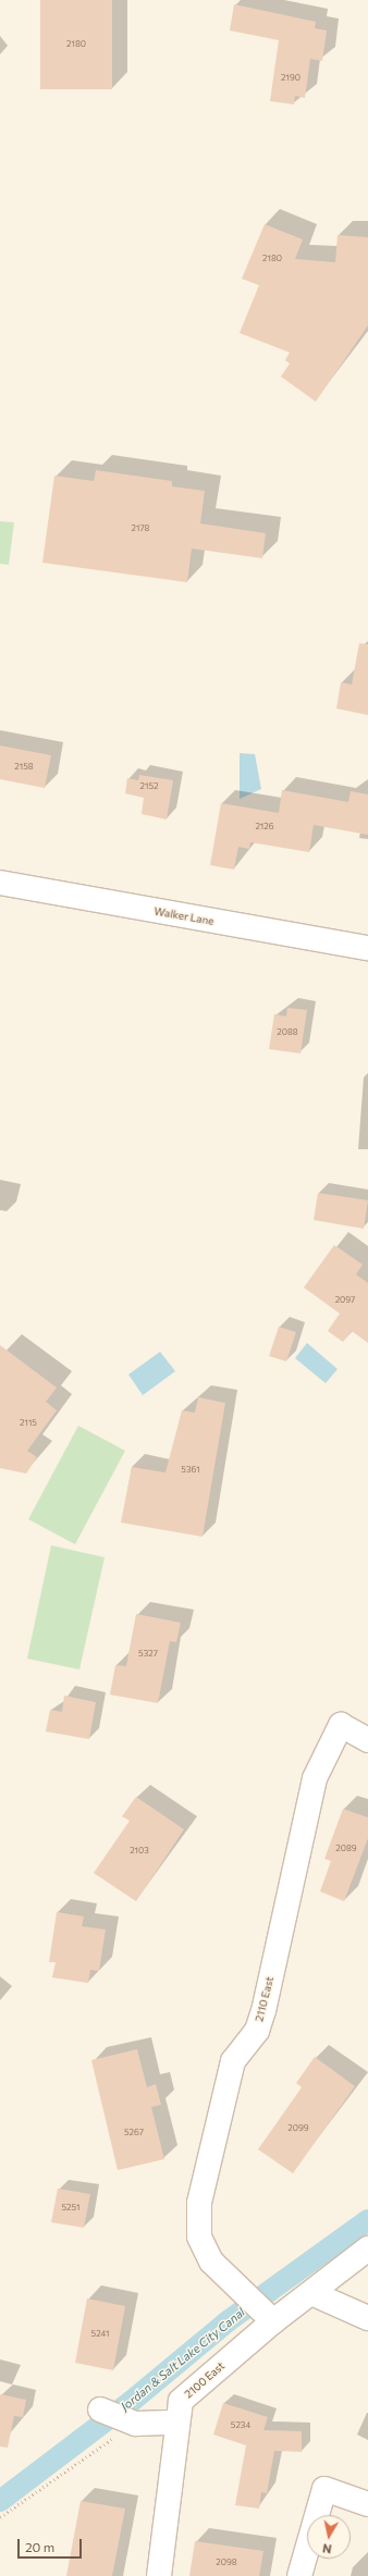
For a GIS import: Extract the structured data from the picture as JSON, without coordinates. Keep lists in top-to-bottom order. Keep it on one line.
{"streets":{"street":["Walker Lane","2110 East","2100 East"]},"crossings":[["2110 East","2100 East"]],"water":["Jordan & Salt Lake City Canal"],"house_numbers":["2180","2190","2180","2178","2158","2152","2126","2088","2097","2115","5361","5327","2089","2103","2099","5267","5251","5241","5234","2098"],"scale_bar":"20 m","north":"bottom"}
